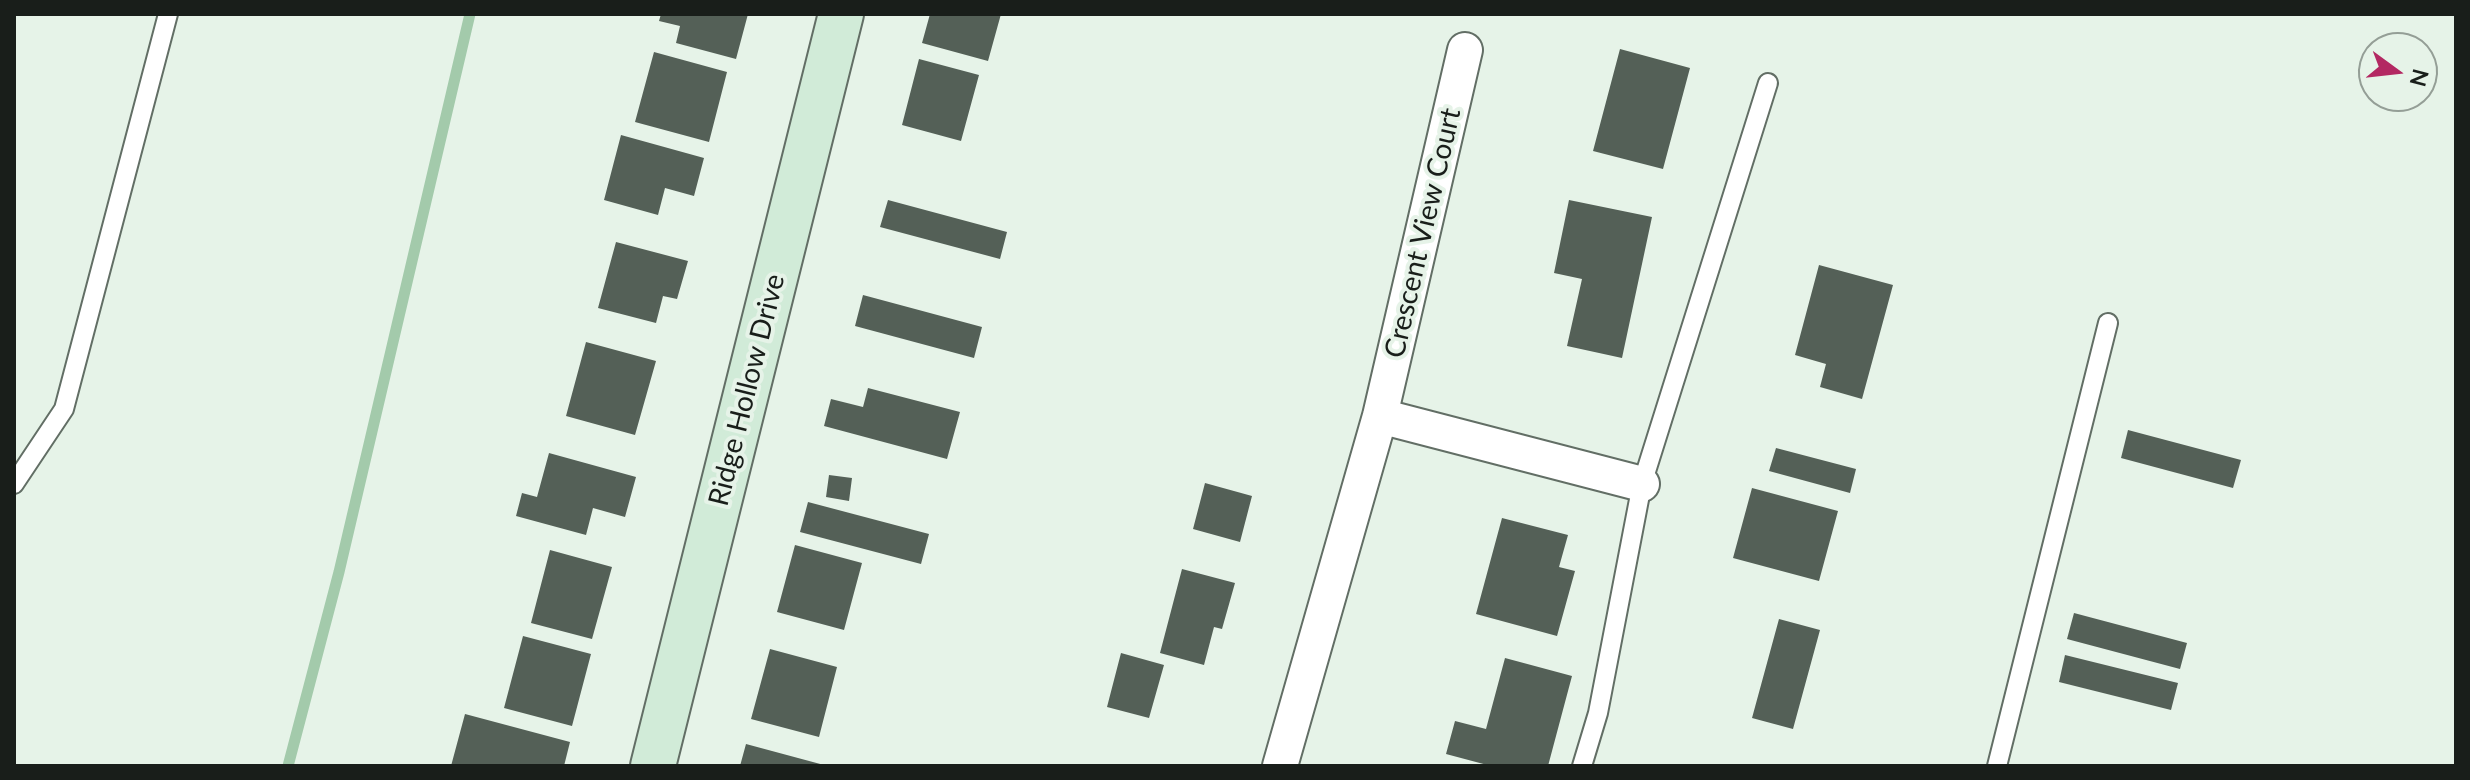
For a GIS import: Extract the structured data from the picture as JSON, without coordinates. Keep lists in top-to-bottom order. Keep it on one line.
{"streets":{"street":["Crescent View Court","Ridge Hollow Drive"]},"north":"right"}
